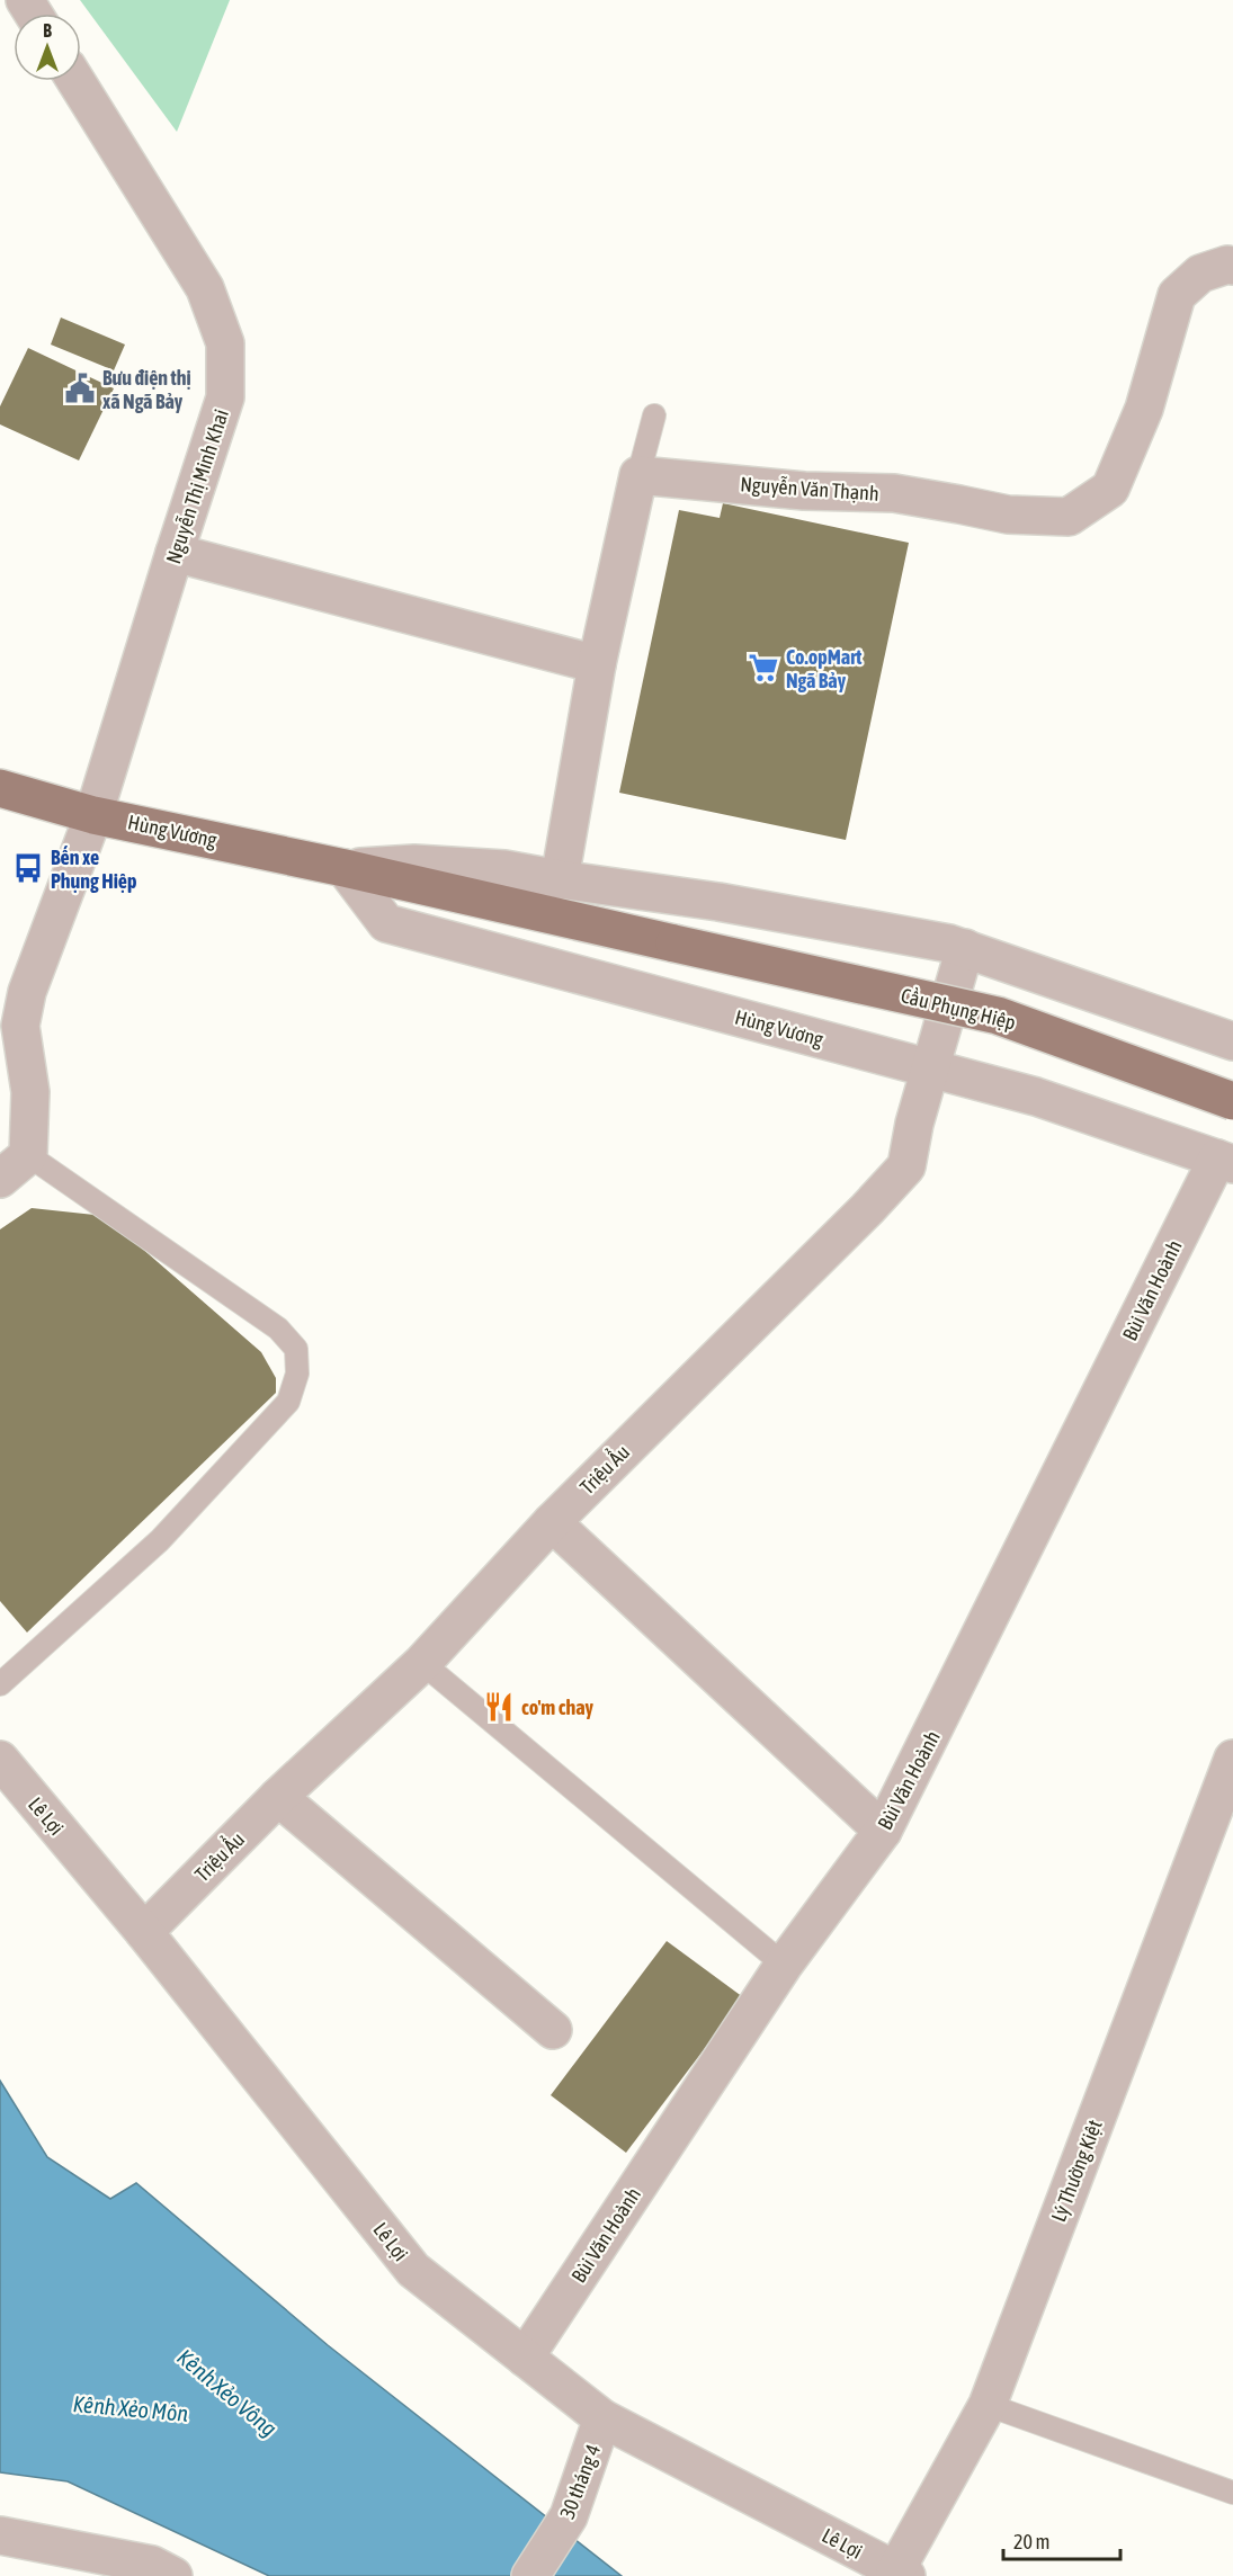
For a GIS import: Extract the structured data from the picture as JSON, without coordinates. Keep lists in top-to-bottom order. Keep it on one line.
{"streets":{"main road":["Hùng Vương","Cầu Phụng Hiệp"],"street":["Nguyễn Thị Minh Khai","Nguyễn Văn Thạnh","Bùi Văn Hoành","Triệu Ẩu","Lê Lợi","Lý Thường Kiệt","30 tháng 4"]},"crossings":[["Nguyễn Thị Minh Khai","Hùng Vương"],["Hùng Vương","Cầu Phụng Hiệp"],["Hùng Vương","Bùi Văn Hoành"],["Hùng Vương","Triệu Ẩu"],["Bùi Văn Hoành","Lê Lợi"],["Triệu Ẩu","Lê Lợi"],["Lê Lợi","Lý Thường Kiệt"],["Lê Lợi","30 tháng 4"]],"water":["Kênh Xẻo Vông","Kênh Xẻo Môn"],"places":{"public building":["Bưu điện thị xã Ngã Bảy"],"supermarket":["Co.opMart Ngã Bảy"],"bus stop":["Bến xe Phụng Hiệp"],"restaurant":["co'm chay"]},"scale_bar":"20 m","north":"top"}
